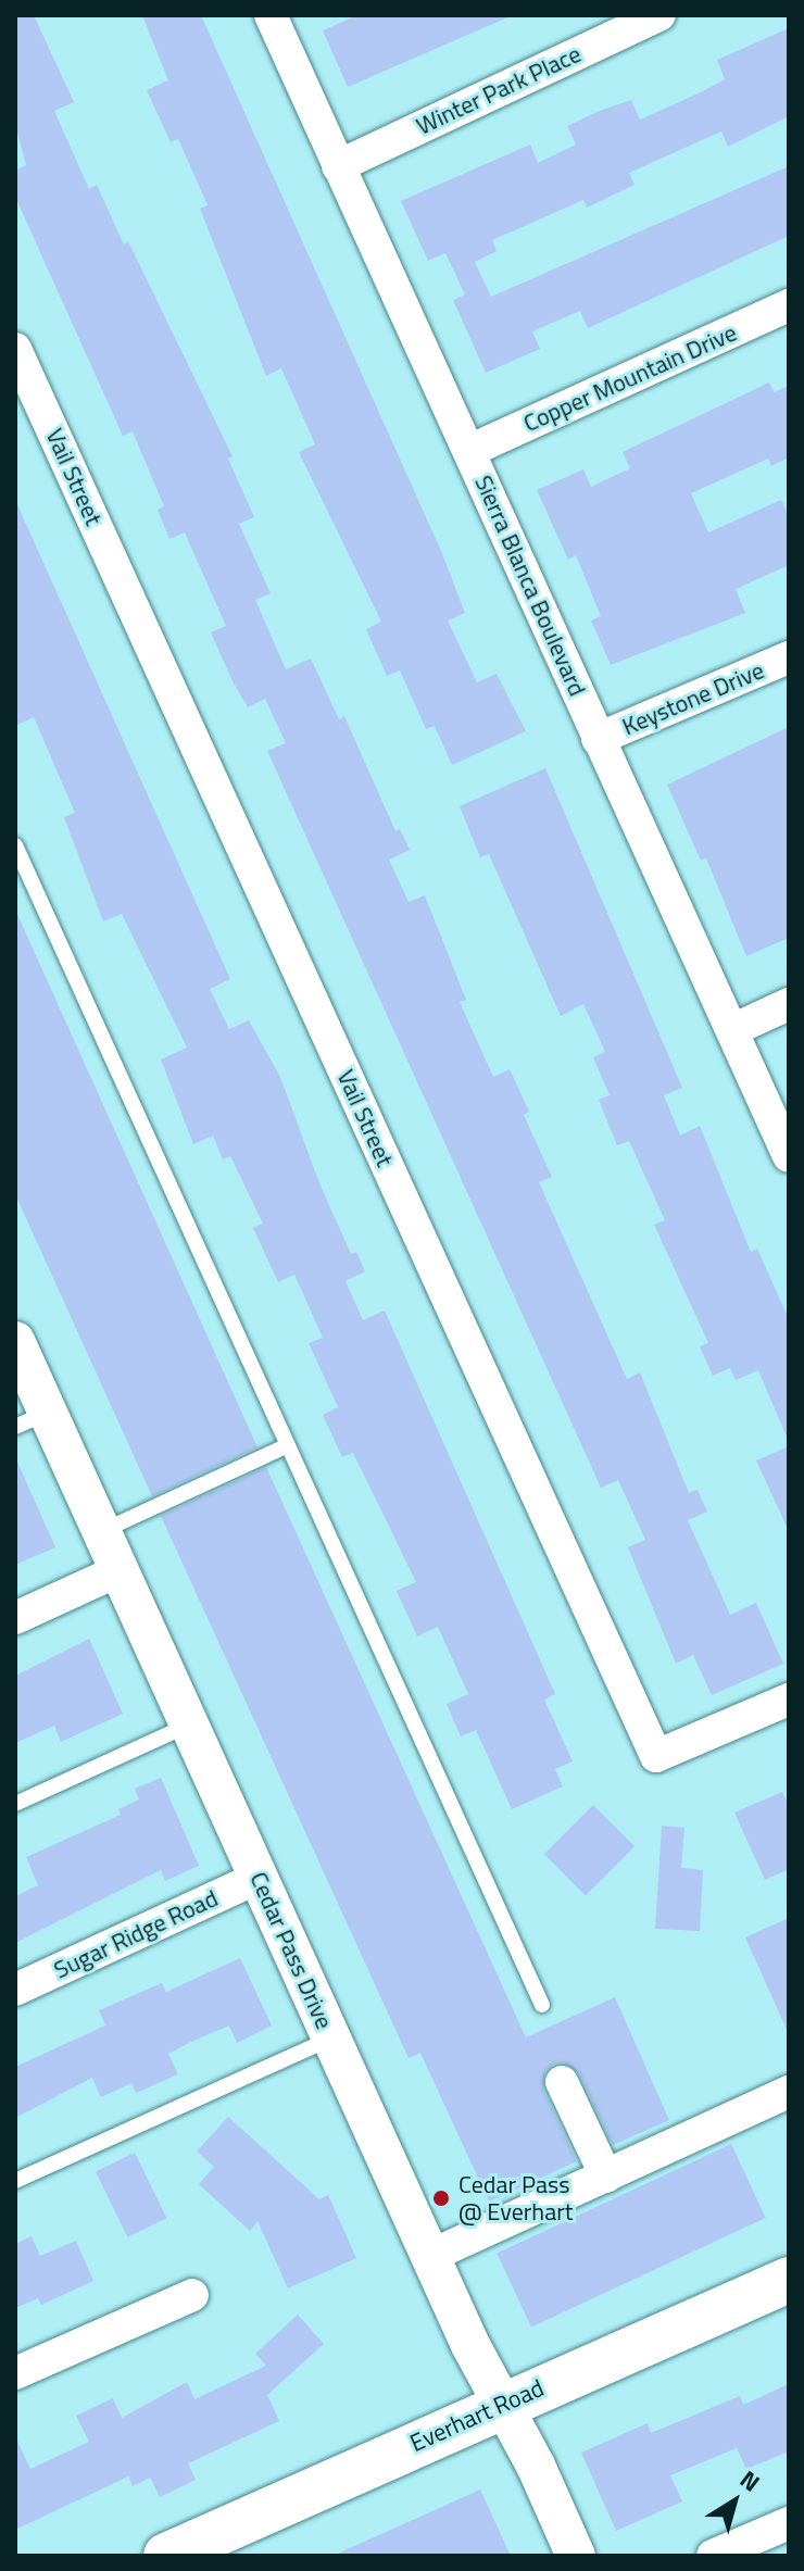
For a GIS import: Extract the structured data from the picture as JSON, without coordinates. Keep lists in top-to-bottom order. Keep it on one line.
{"streets":{"main road":["Everhart Road"],"street":["Winter Park Place","Copper Mountain Drive","Vail Street","Sierra Blanca Boulevard","Keystone Drive","Sugar Ridge Road","Cedar Pass Drive"]},"crossings":[["Winter Park Place","Sierra Blanca Boulevard"],["Copper Mountain Drive","Sierra Blanca Boulevard"],["Sierra Blanca Boulevard","Keystone Drive"],["Sugar Ridge Road","Cedar Pass Drive"],["Cedar Pass Drive","Everhart Road"]],"places":["Cedar Pass @ Everhart"],"north":"top right"}
